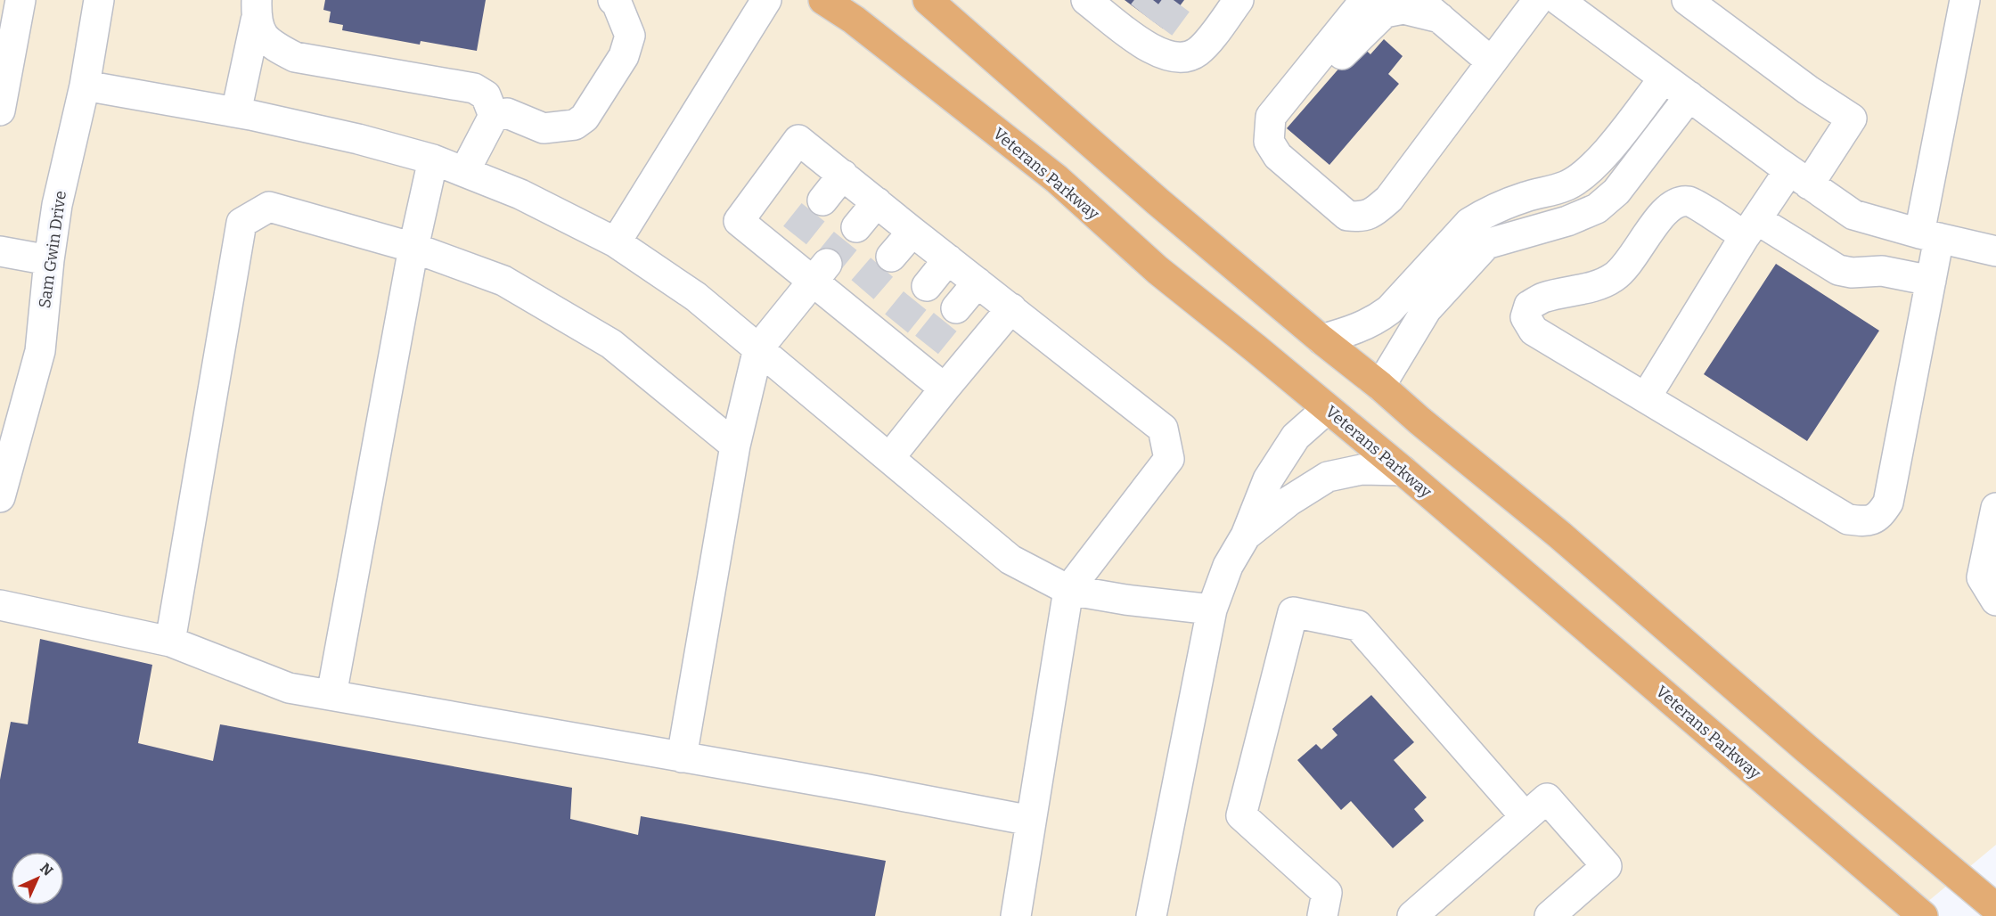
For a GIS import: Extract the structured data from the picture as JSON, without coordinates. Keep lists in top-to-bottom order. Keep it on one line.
{"streets":{"main road":["Veterans Parkway"],"street":["Sam Gwin Drive"]},"north":"top right"}
